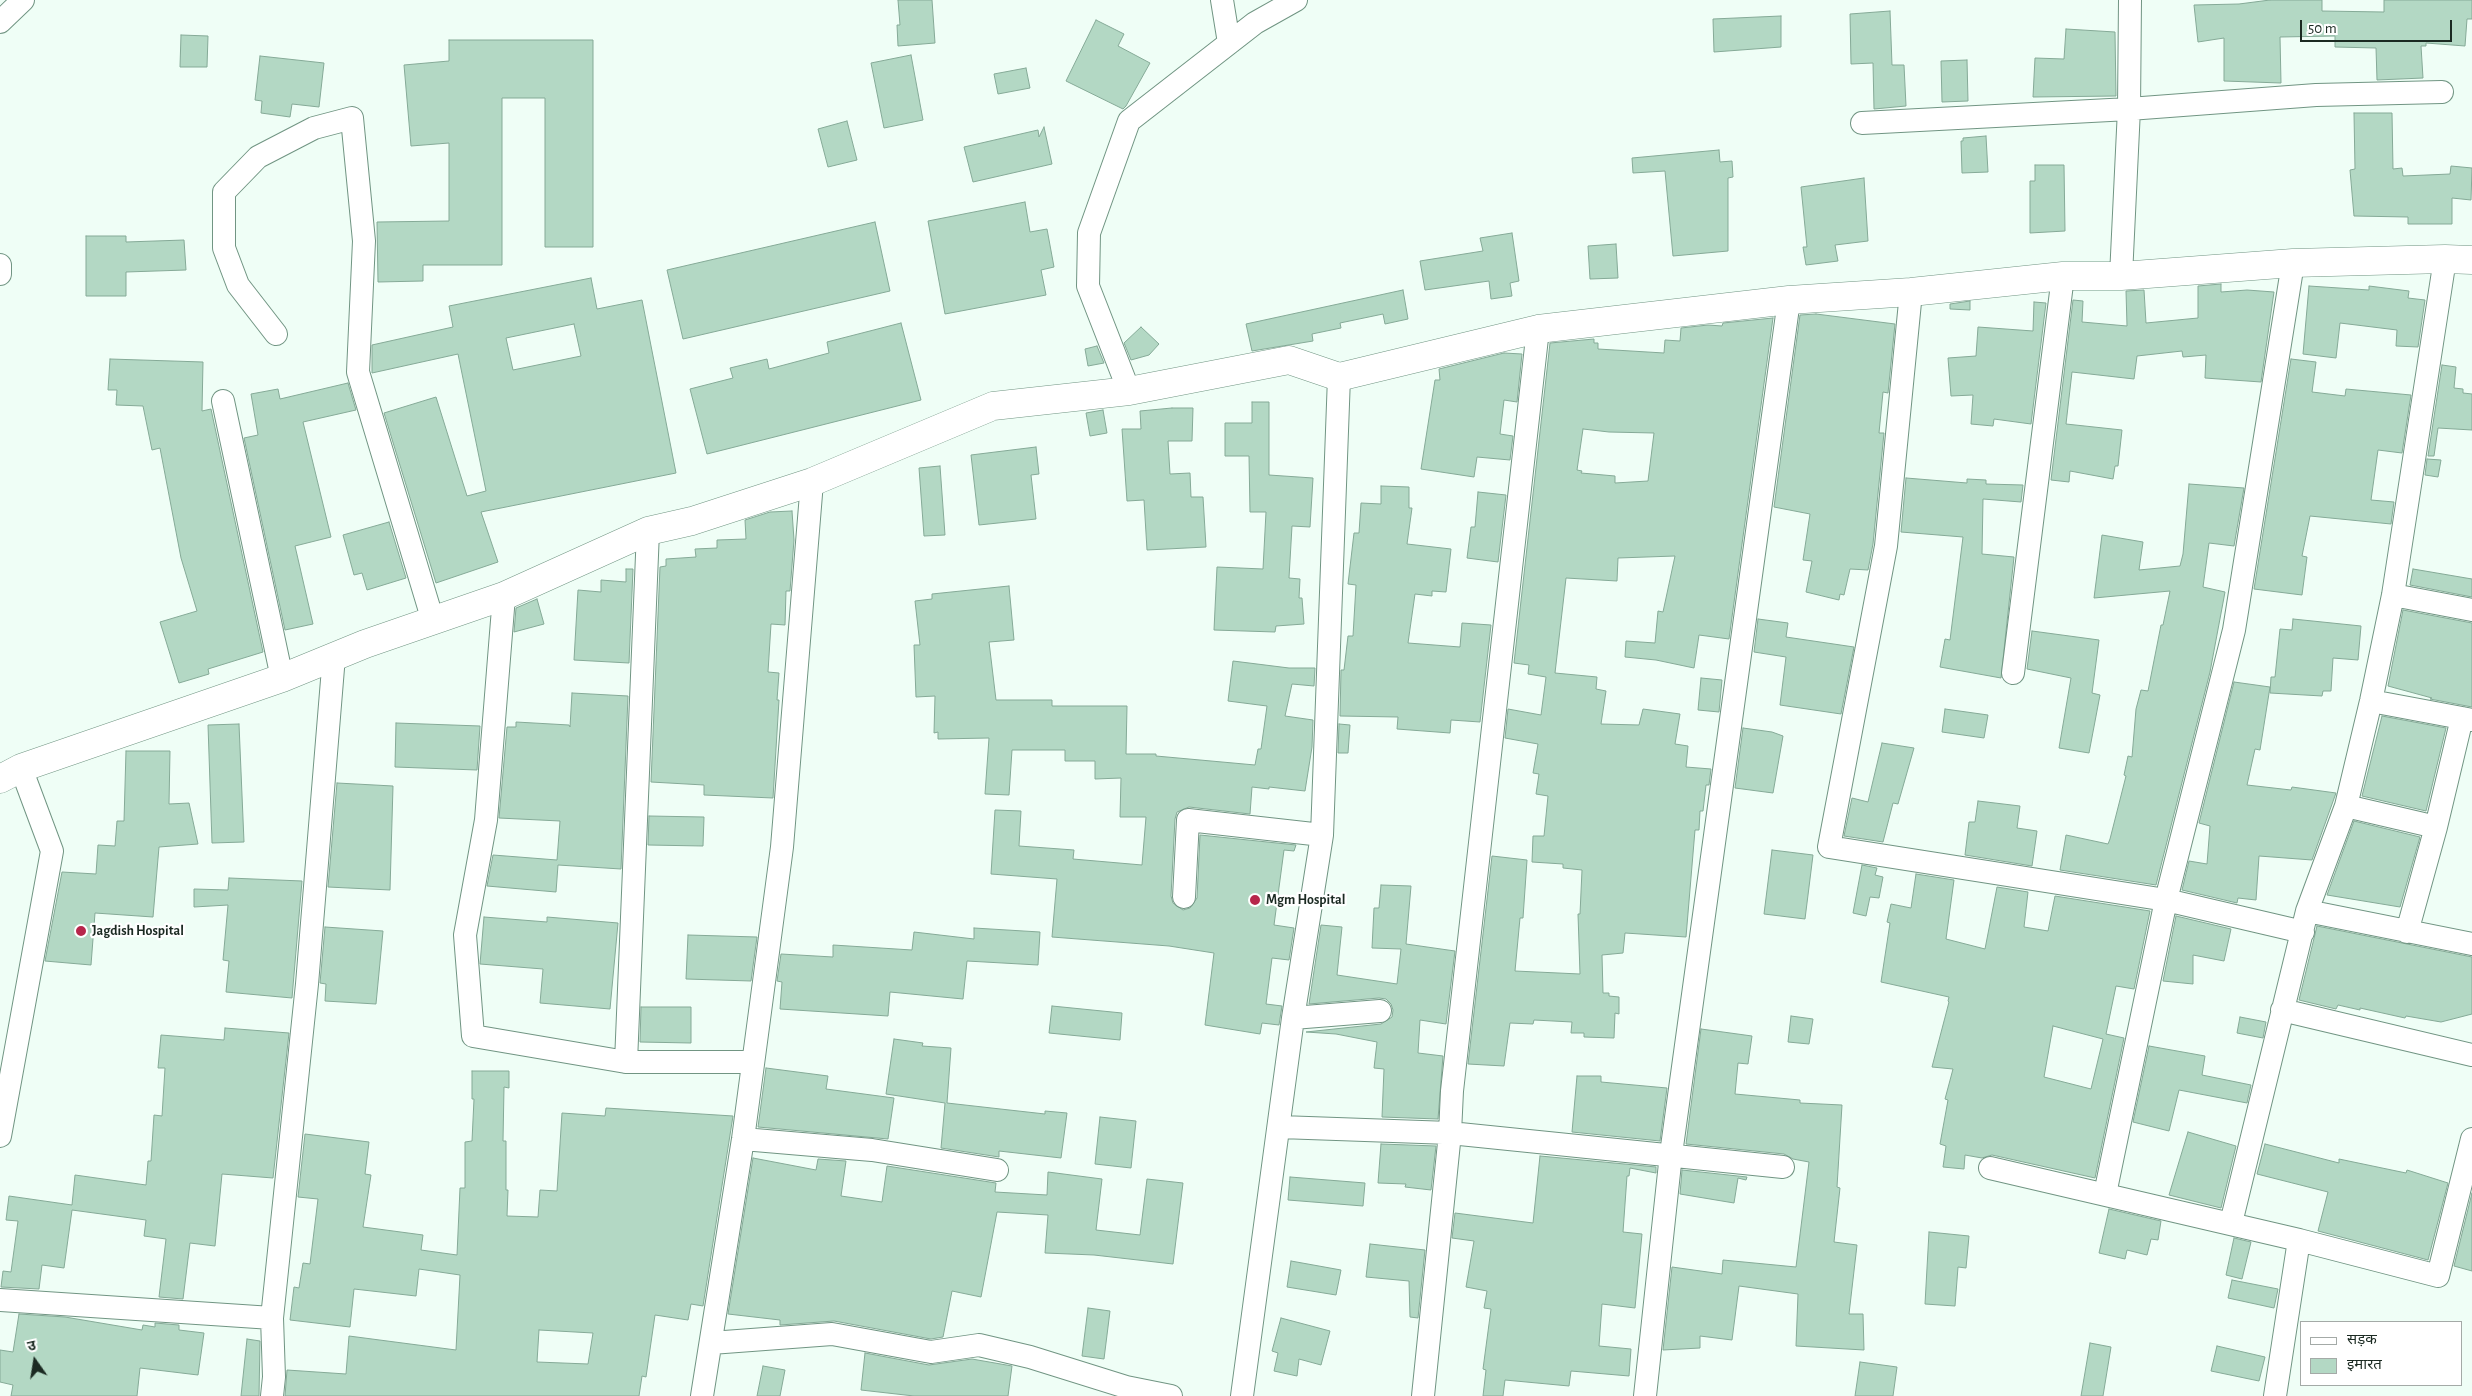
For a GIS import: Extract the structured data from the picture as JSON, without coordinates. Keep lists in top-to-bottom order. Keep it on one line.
{"places":["Mgm Hospital","Jagdish Hospital"],"legend":["सड़क","इमारत"],"scale_bar":"50 m","north":"top"}
